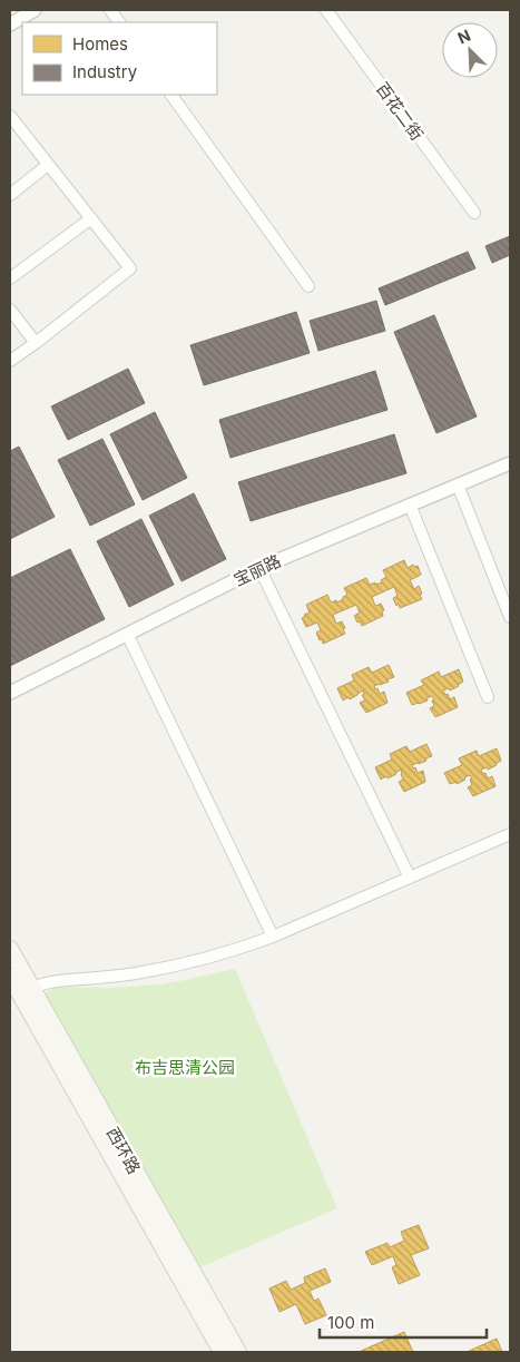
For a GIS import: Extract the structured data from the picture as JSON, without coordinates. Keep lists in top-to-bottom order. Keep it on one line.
{"streets":{"main road":["西环路"],"street":["百花二街","宝丽路"]},"parks":["布吉思清公园"],"legend":["Homes","Industry"],"scale_bar":"100 m","north":"top left"}
